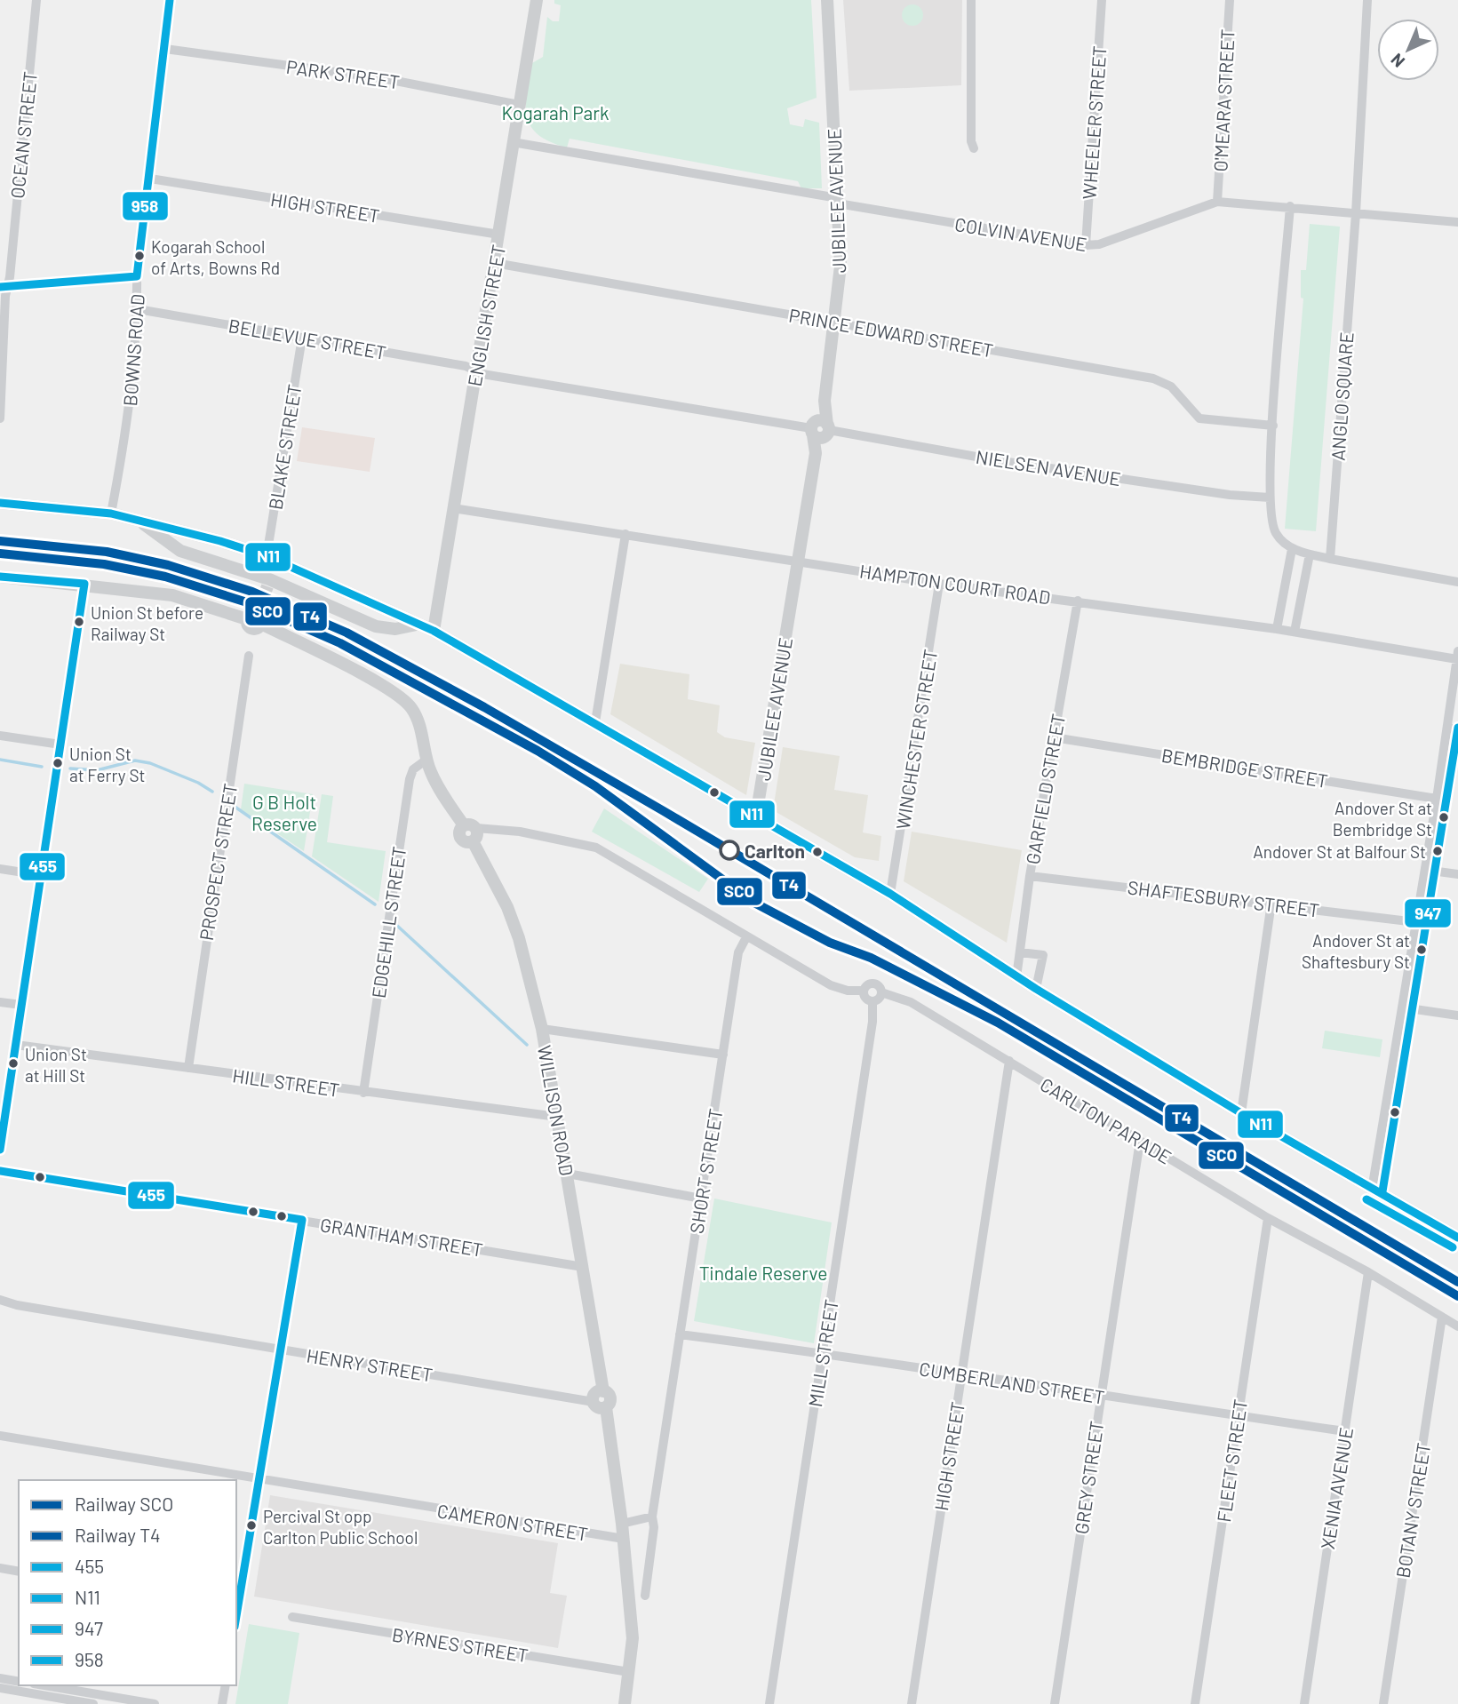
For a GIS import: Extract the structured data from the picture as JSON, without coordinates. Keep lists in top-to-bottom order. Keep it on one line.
{"streets":{"main road":["JUBILEE AVENUE","ENGLISH STREET","WILLISON ROAD"],"street":["PARK STREET","O'MEARA STREET","WHEELER STREET","OCEAN STREET","HIGH STREET","COLVIN AVENUE","PRINCE EDWARD STREET","BELLEVUE STREET","BOWNS ROAD","ANGLO SQUARE","BLAKE STREET","NIELSEN AVENUE","HAMPTON COURT ROAD","WINCHESTER STREET","BEMBRIDGE STREET","GARFIELD STREET","PROSPECT STREET","SHAFTESBURY STREET","EDGEHILL STREET","HILL STREET","CARLTON PARADE","SHORT STREET","GRANTHAM STREET","MILL STREET","HENRY STREET","CUMBERLAND STREET","FLEET STREET","GREY STREET","XENIA AVENUE","BOTANY STREET","CAMERON STREET","BYRNES STREET"]},"crossings":[["PARK STREET","ENGLISH STREET"],["PARK STREET","BOWNS ROAD"],["O'MEARA STREET","COLVIN AVENUE"],["WHEELER STREET","COLVIN AVENUE"],["JUBILEE AVENUE","COLVIN AVENUE"],["JUBILEE AVENUE","PRINCE EDWARD STREET"],["JUBILEE AVENUE","NIELSEN AVENUE"],["JUBILEE AVENUE","HAMPTON COURT ROAD"],["HIGH STREET","ENGLISH STREET"],["HIGH STREET","BOWNS ROAD"],["HIGH STREET","CARLTON PARADE"],["HIGH STREET","CUMBERLAND STREET"],["COLVIN AVENUE","ANGLO SQUARE"],["ENGLISH STREET","PRINCE EDWARD STREET"],["ENGLISH STREET","BELLEVUE STREET"],["ENGLISH STREET","NIELSEN AVENUE"],["ENGLISH STREET","HAMPTON COURT ROAD"],["BELLEVUE STREET","BOWNS ROAD"],["BELLEVUE STREET","BLAKE STREET"],["BELLEVUE STREET","NIELSEN AVENUE"],["HAMPTON COURT ROAD","WINCHESTER STREET"],["HAMPTON COURT ROAD","GARFIELD STREET"],["BEMBRIDGE STREET","GARFIELD STREET"],["GARFIELD STREET","SHAFTESBURY STREET"],["PROSPECT STREET","HILL STREET"],["EDGEHILL STREET","HILL STREET"],["HILL STREET","WILLISON ROAD"],["WILLISON ROAD","GRANTHAM STREET"],["WILLISON ROAD","HENRY STREET"],["CARLTON PARADE","MILL STREET"],["CARLTON PARADE","FLEET STREET"],["CARLTON PARADE","GREY STREET"],["CARLTON PARADE","XENIA AVENUE"],["CARLTON PARADE","BOTANY STREET"],["SHORT STREET","CUMBERLAND STREET"],["MILL STREET","CUMBERLAND STREET"],["CUMBERLAND STREET","FLEET STREET"],["CUMBERLAND STREET","GREY STREET"],["CUMBERLAND STREET","XENIA AVENUE"]],"parks":["Kogarah Park","G B Holt Reserve","Tindale Reserve"],"places":["Kogarah School of Arts, Bowns Rd","Union St before Railway St","Union St at Ferry St","Andover St at Bembridge St","Carlton","Andover St at Balfour St","Andover St at Shaftesbury St","Union St at Hill St","Percival St opp Carlton Public School"],"lines":["transit line 958","transit line N11","rail line T4","rail line SCO","transit line 455","transit line 947"],"legend":["Railway SCO","Railway T4","455","N11","947","958"],"north":"bottom left"}
